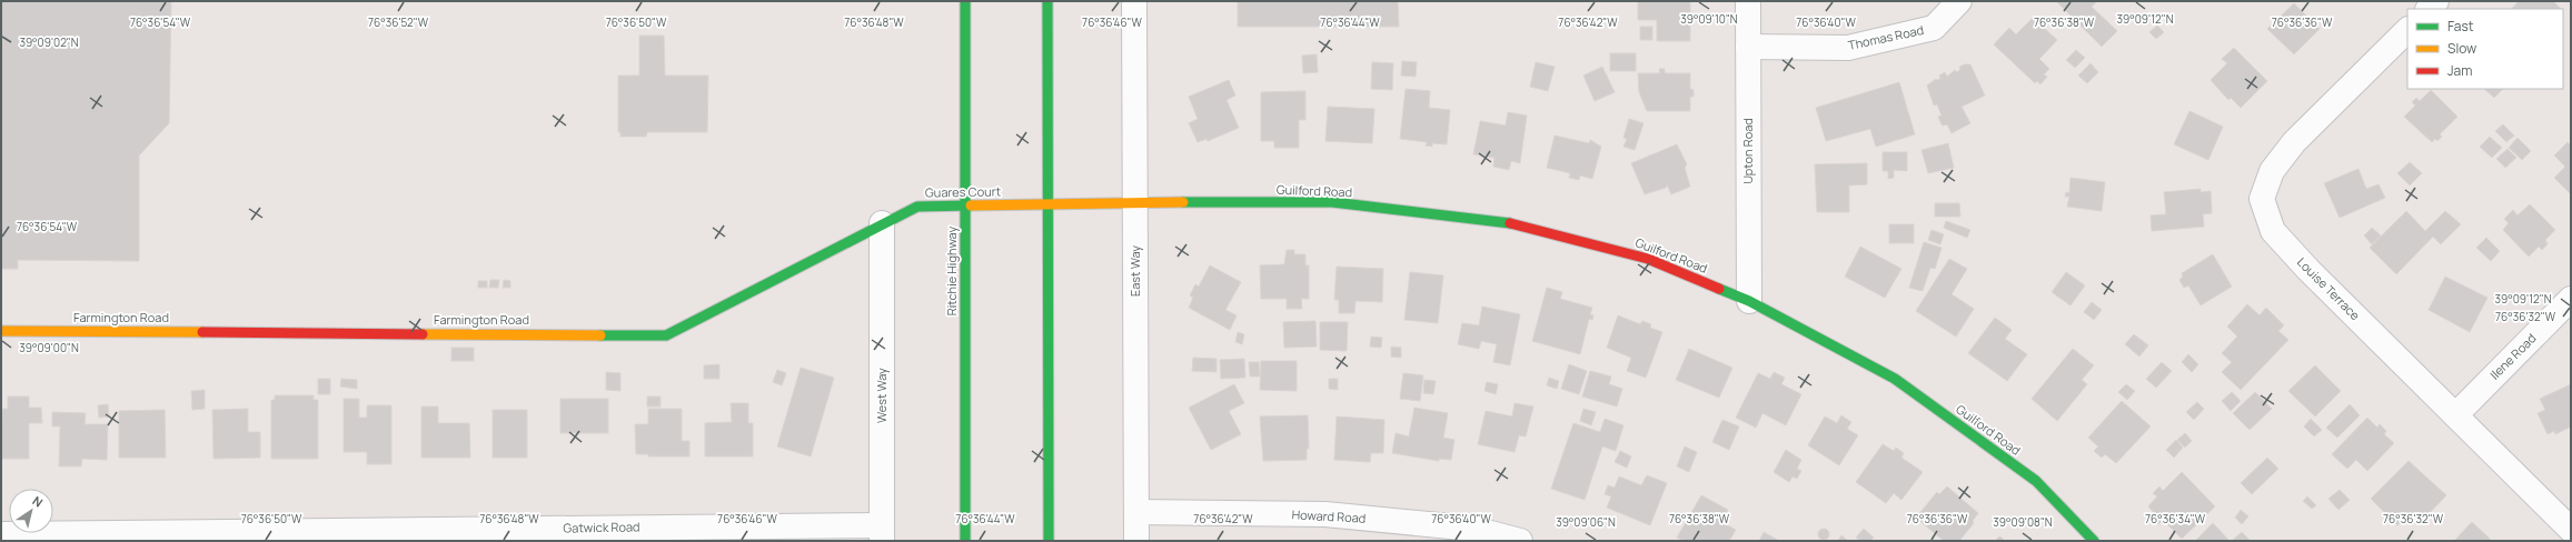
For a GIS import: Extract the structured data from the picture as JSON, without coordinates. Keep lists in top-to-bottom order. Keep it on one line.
{"streets":{"street":["Thomas Road","Upton Road","Guilford Road","Guares Court","Ritchie Highway","East Way","Louise Terrace","Farmington Road","Ilene Road","West Way","Howard Road","Gatwick Road"]},"crossings":[["Thomas Road","Upton Road"],["Upton Road","Guilford Road"],["Guilford Road","Guares Court"],["Guilford Road","East Way"],["Guares Court","Ritchie Highway"],["Guares Court","Farmington Road"],["Guares Court","West Way"],["East Way","Howard Road"],["Louise Terrace","Ilene Road"],["Farmington Road","West Way"],["West Way","Gatwick Road"]],"legend":["Fast","Slow","Jam"],"north":"top right","coordinates":["39°09'12\"N","39°09'10\"N","76°36'54\"W","76°36'52\"W","76°36'50\"W","76°36'48\"W","76°36'46\"W","76°36'44\"W","76°36'42\"W","76°36'40\"W","76°36'38\"W","76°36'36\"W","39°09'02\"N","76°36'32\"W","39°09'00\"N","76°36'34\"W","39°09'06\"N","39°09'08\"N"]}
